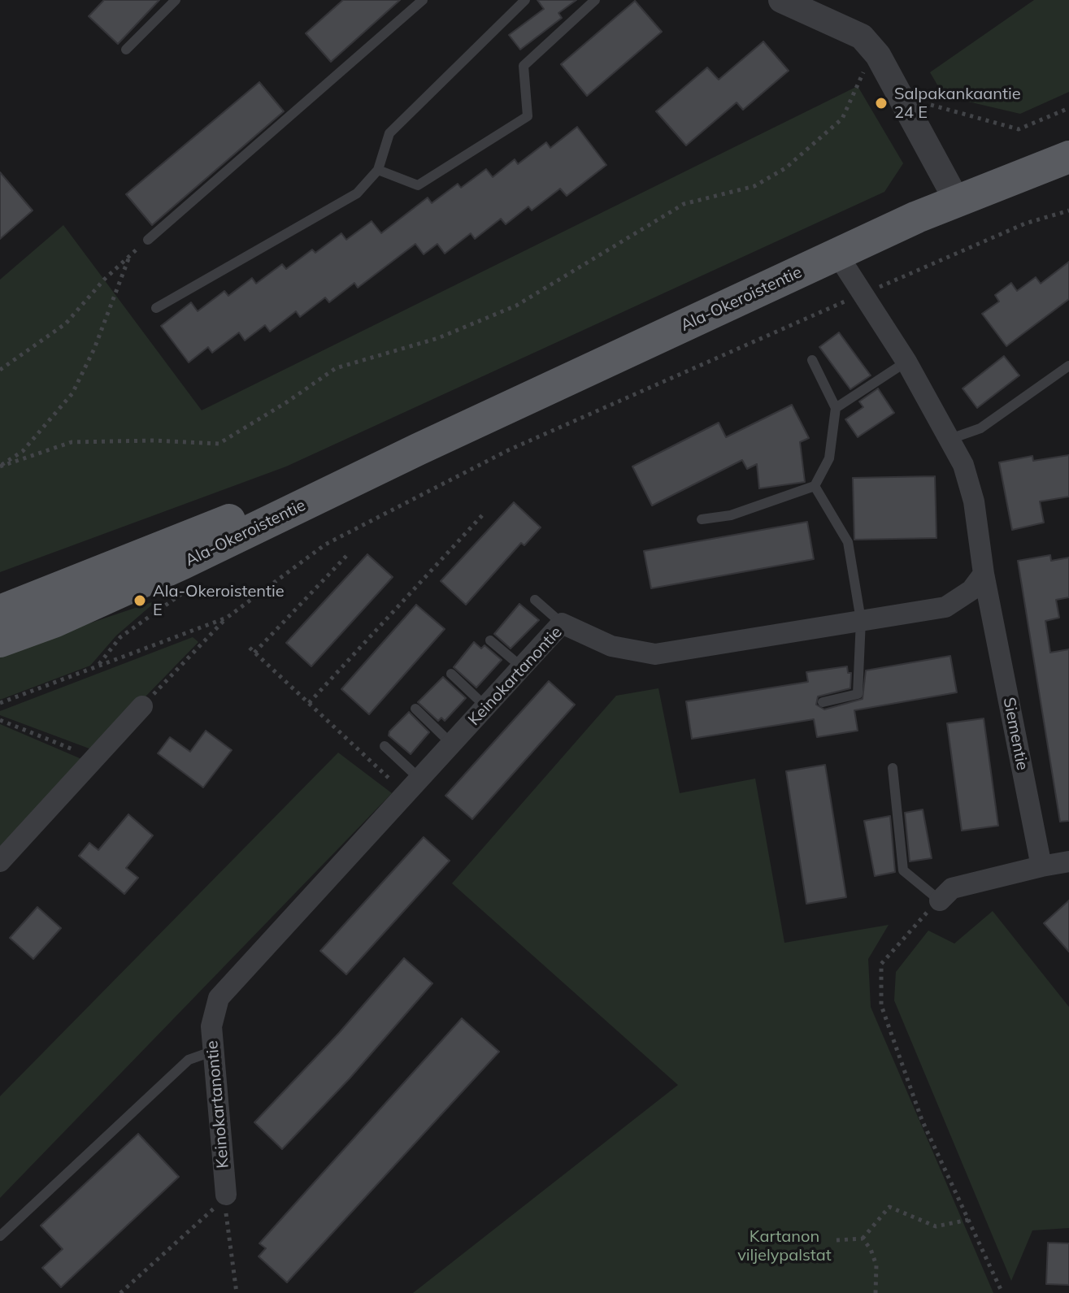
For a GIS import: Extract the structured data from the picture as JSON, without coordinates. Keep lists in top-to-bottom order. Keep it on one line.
{"streets":{"main road":["Ala-Okeroistentie"],"street":["Keinokartanontie","Siementie"]},"crossings":[["Keinokartanontie","Siementie"]],"parks":["Kartanon viljelypalstat"],"places":["Salpakankaantie 24 E","Ala-Okeroistentie E"]}
